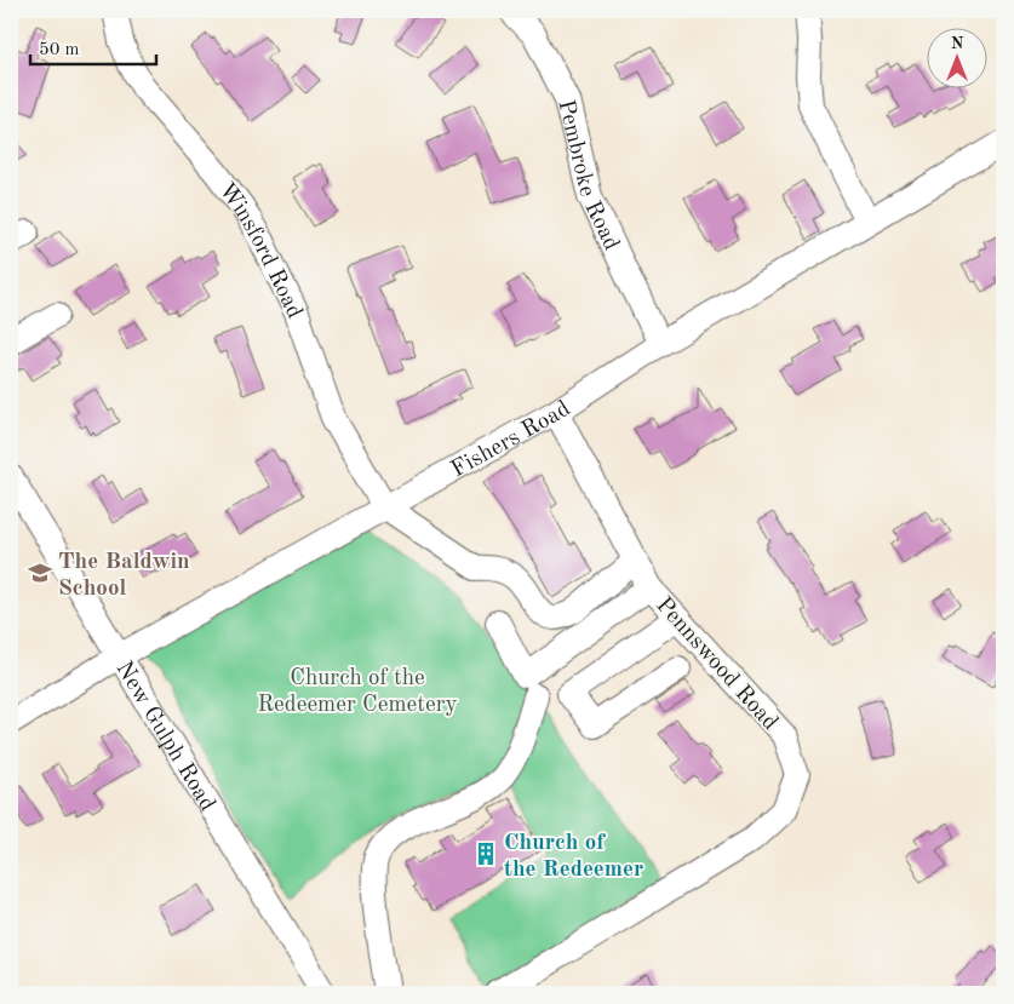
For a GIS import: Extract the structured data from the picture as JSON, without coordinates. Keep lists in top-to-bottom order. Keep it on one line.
{"streets":{"street":["Pembroke Road","Winsford Road","Fishers Road","Pennswood Road","New Gulph Road"]},"crossings":[["Pembroke Road","Fishers Road"],["Winsford Road","Fishers Road"],["Fishers Road","Pennswood Road"],["Fishers Road","New Gulph Road"]],"parks":["Church of the Redeemer Cemetery"],"places":{"school or university":["The Baldwin School"],"building":["Church of the Redeemer"]},"scale_bar":"50 m","north":"top"}
